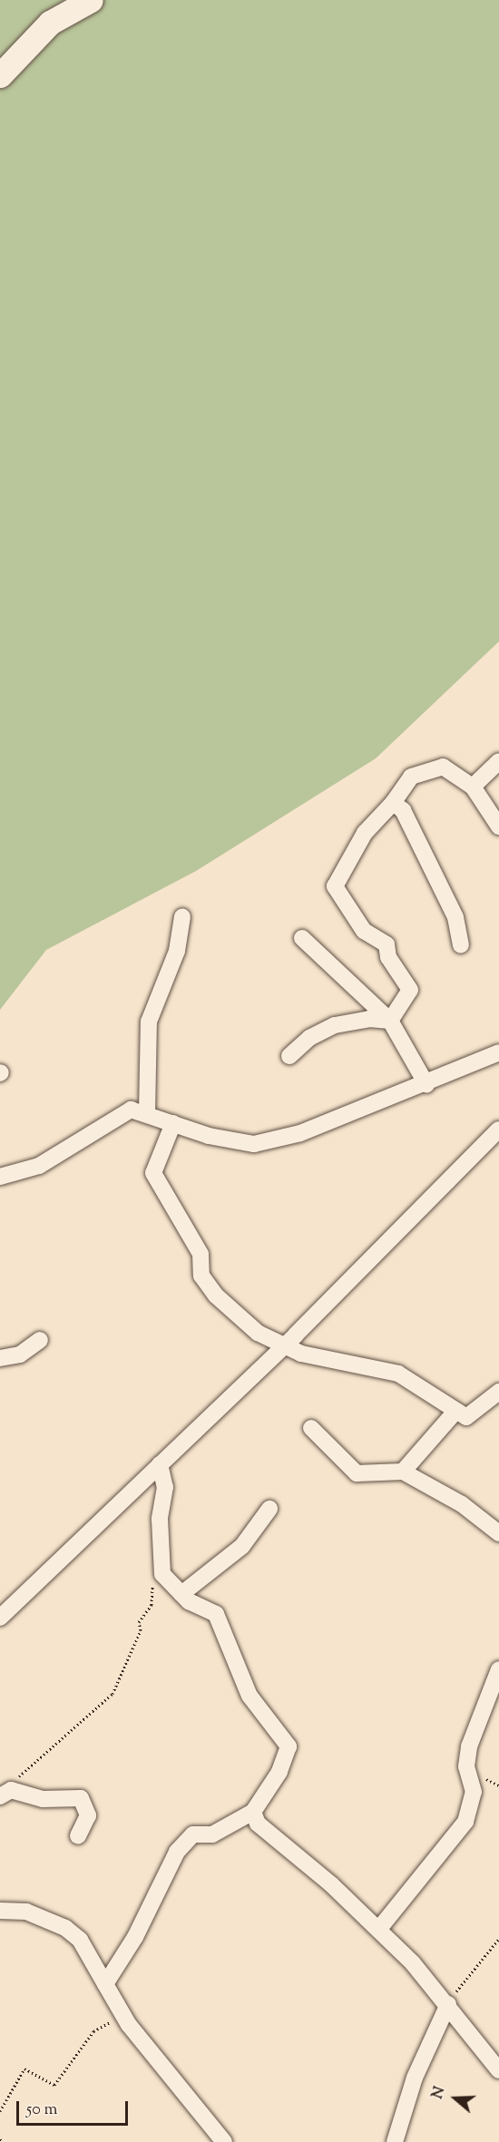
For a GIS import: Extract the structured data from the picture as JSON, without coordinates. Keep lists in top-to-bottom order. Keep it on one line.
{"scale_bar":"50 m","north":"left"}
